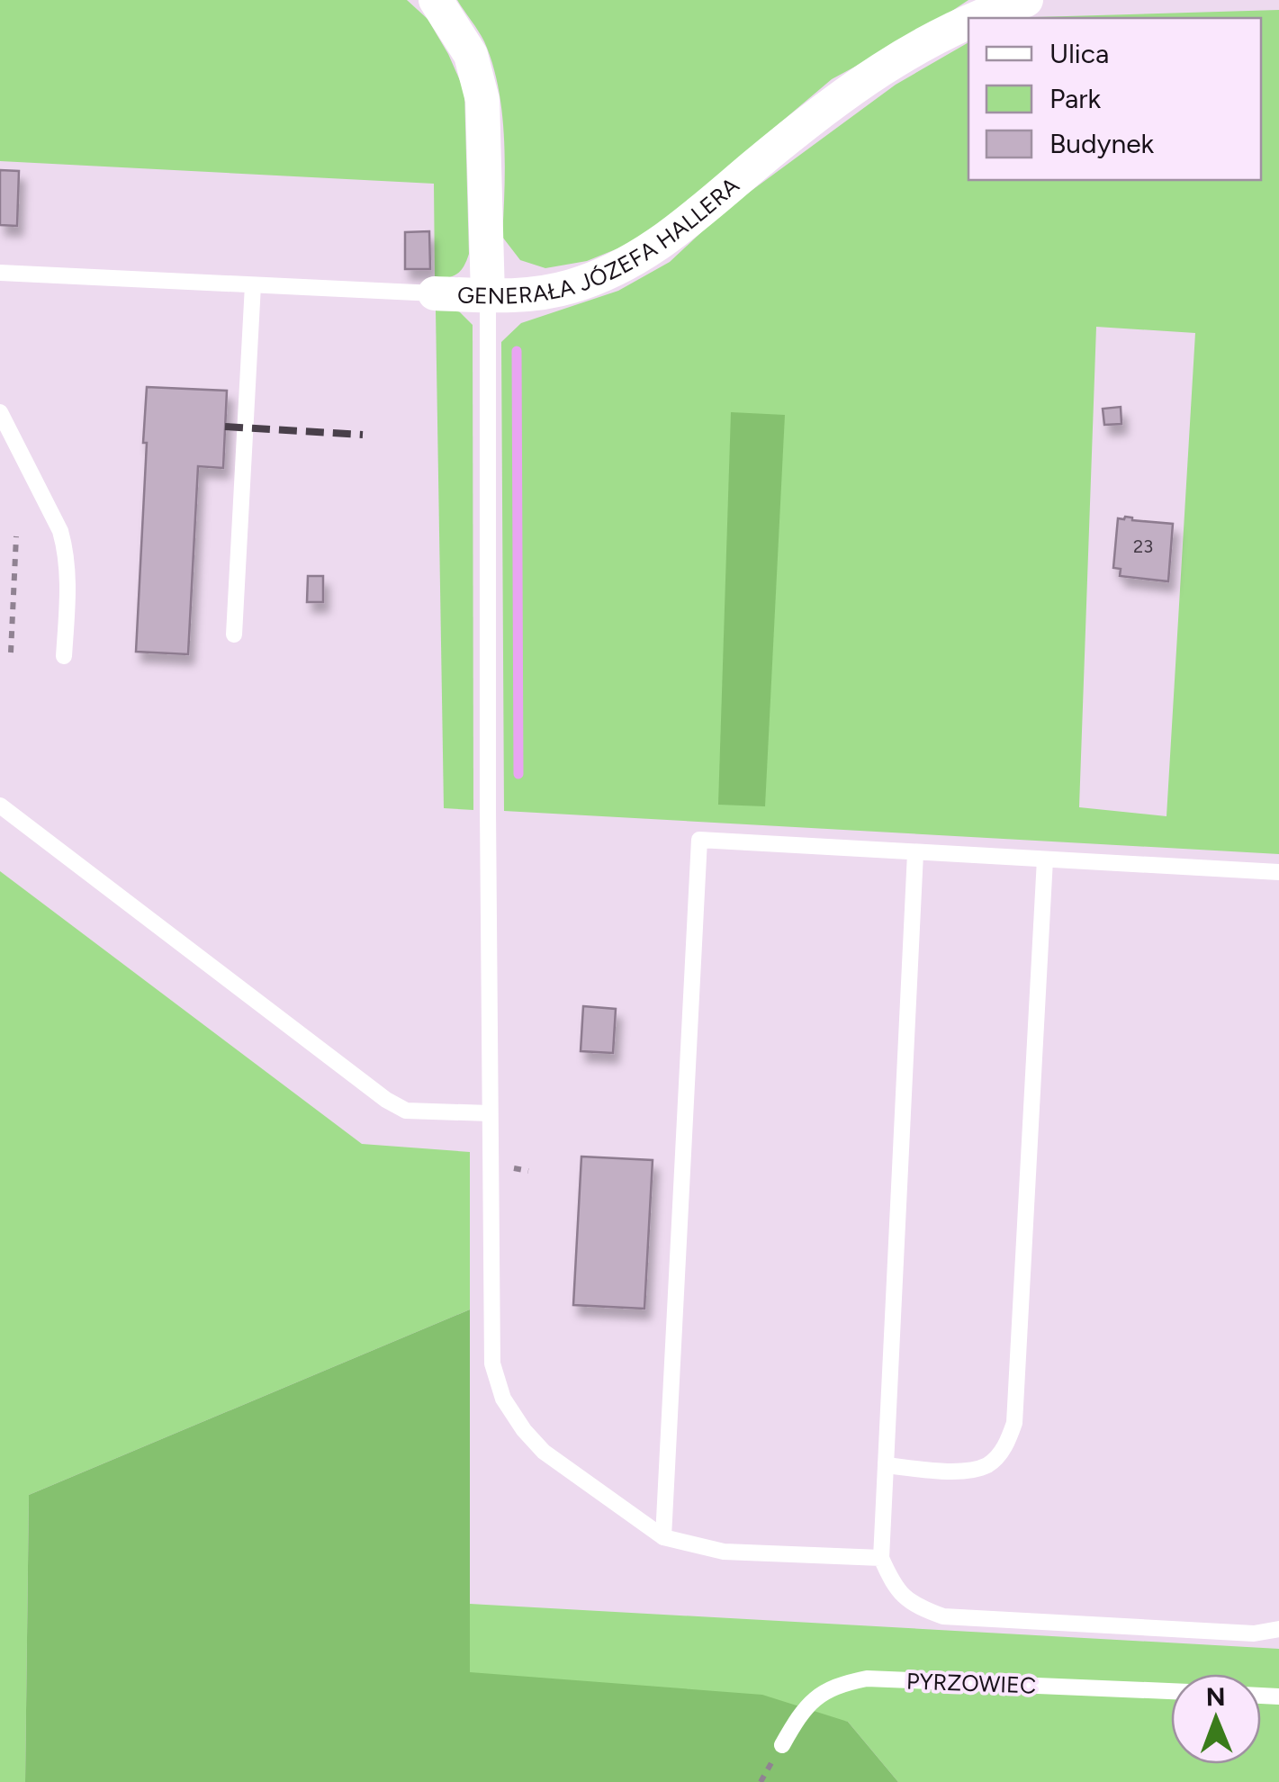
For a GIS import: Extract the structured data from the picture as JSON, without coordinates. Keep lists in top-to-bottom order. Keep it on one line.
{"streets":{"street":["GENERAŁA JÓZEFA HALLERA"],"lane":["PYRZOWIEC"]},"house_numbers":["23"],"legend":["Ulica","Park","Budynek"],"north":"top"}
